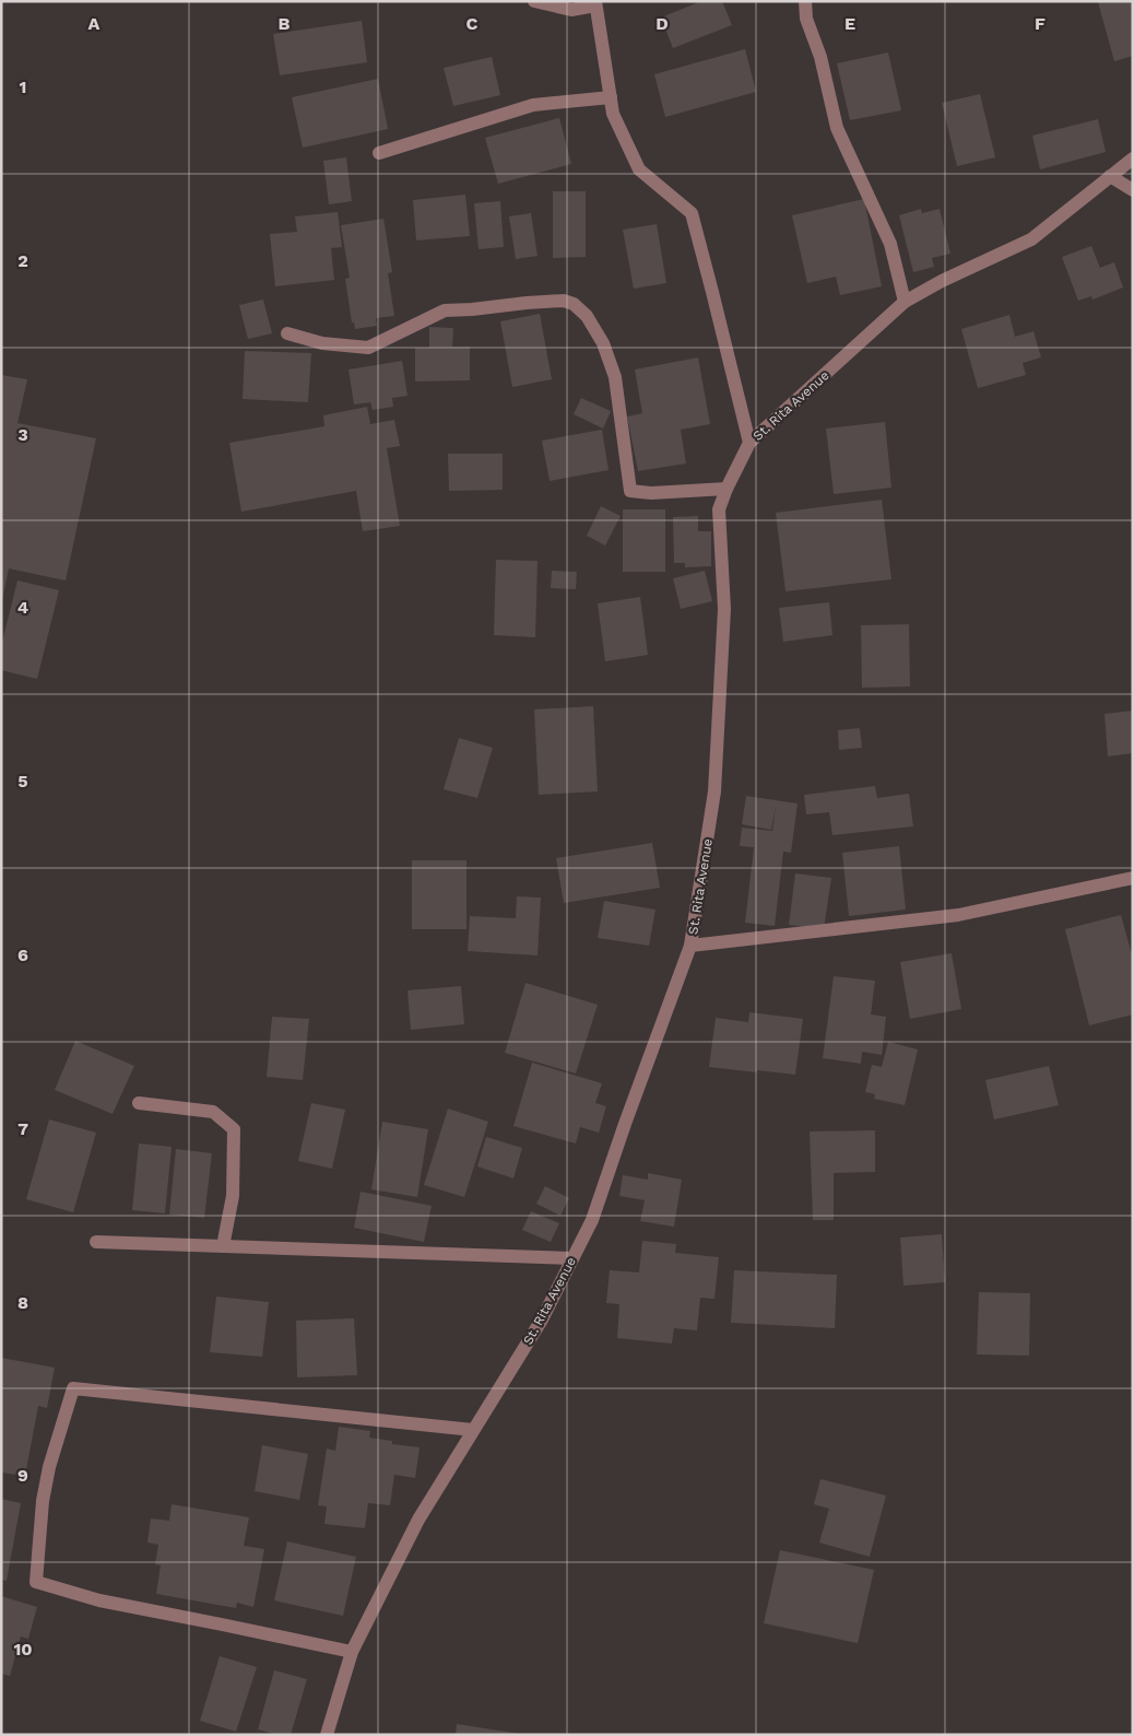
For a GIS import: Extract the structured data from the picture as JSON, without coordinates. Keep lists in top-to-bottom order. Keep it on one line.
{"streets":{"street":["St. Rita Avenue"]},"grid":{"columns":["A","B","C","D","E","F"],"rows":["1","2","3","4","5","6","7","8","9","10"]}}
